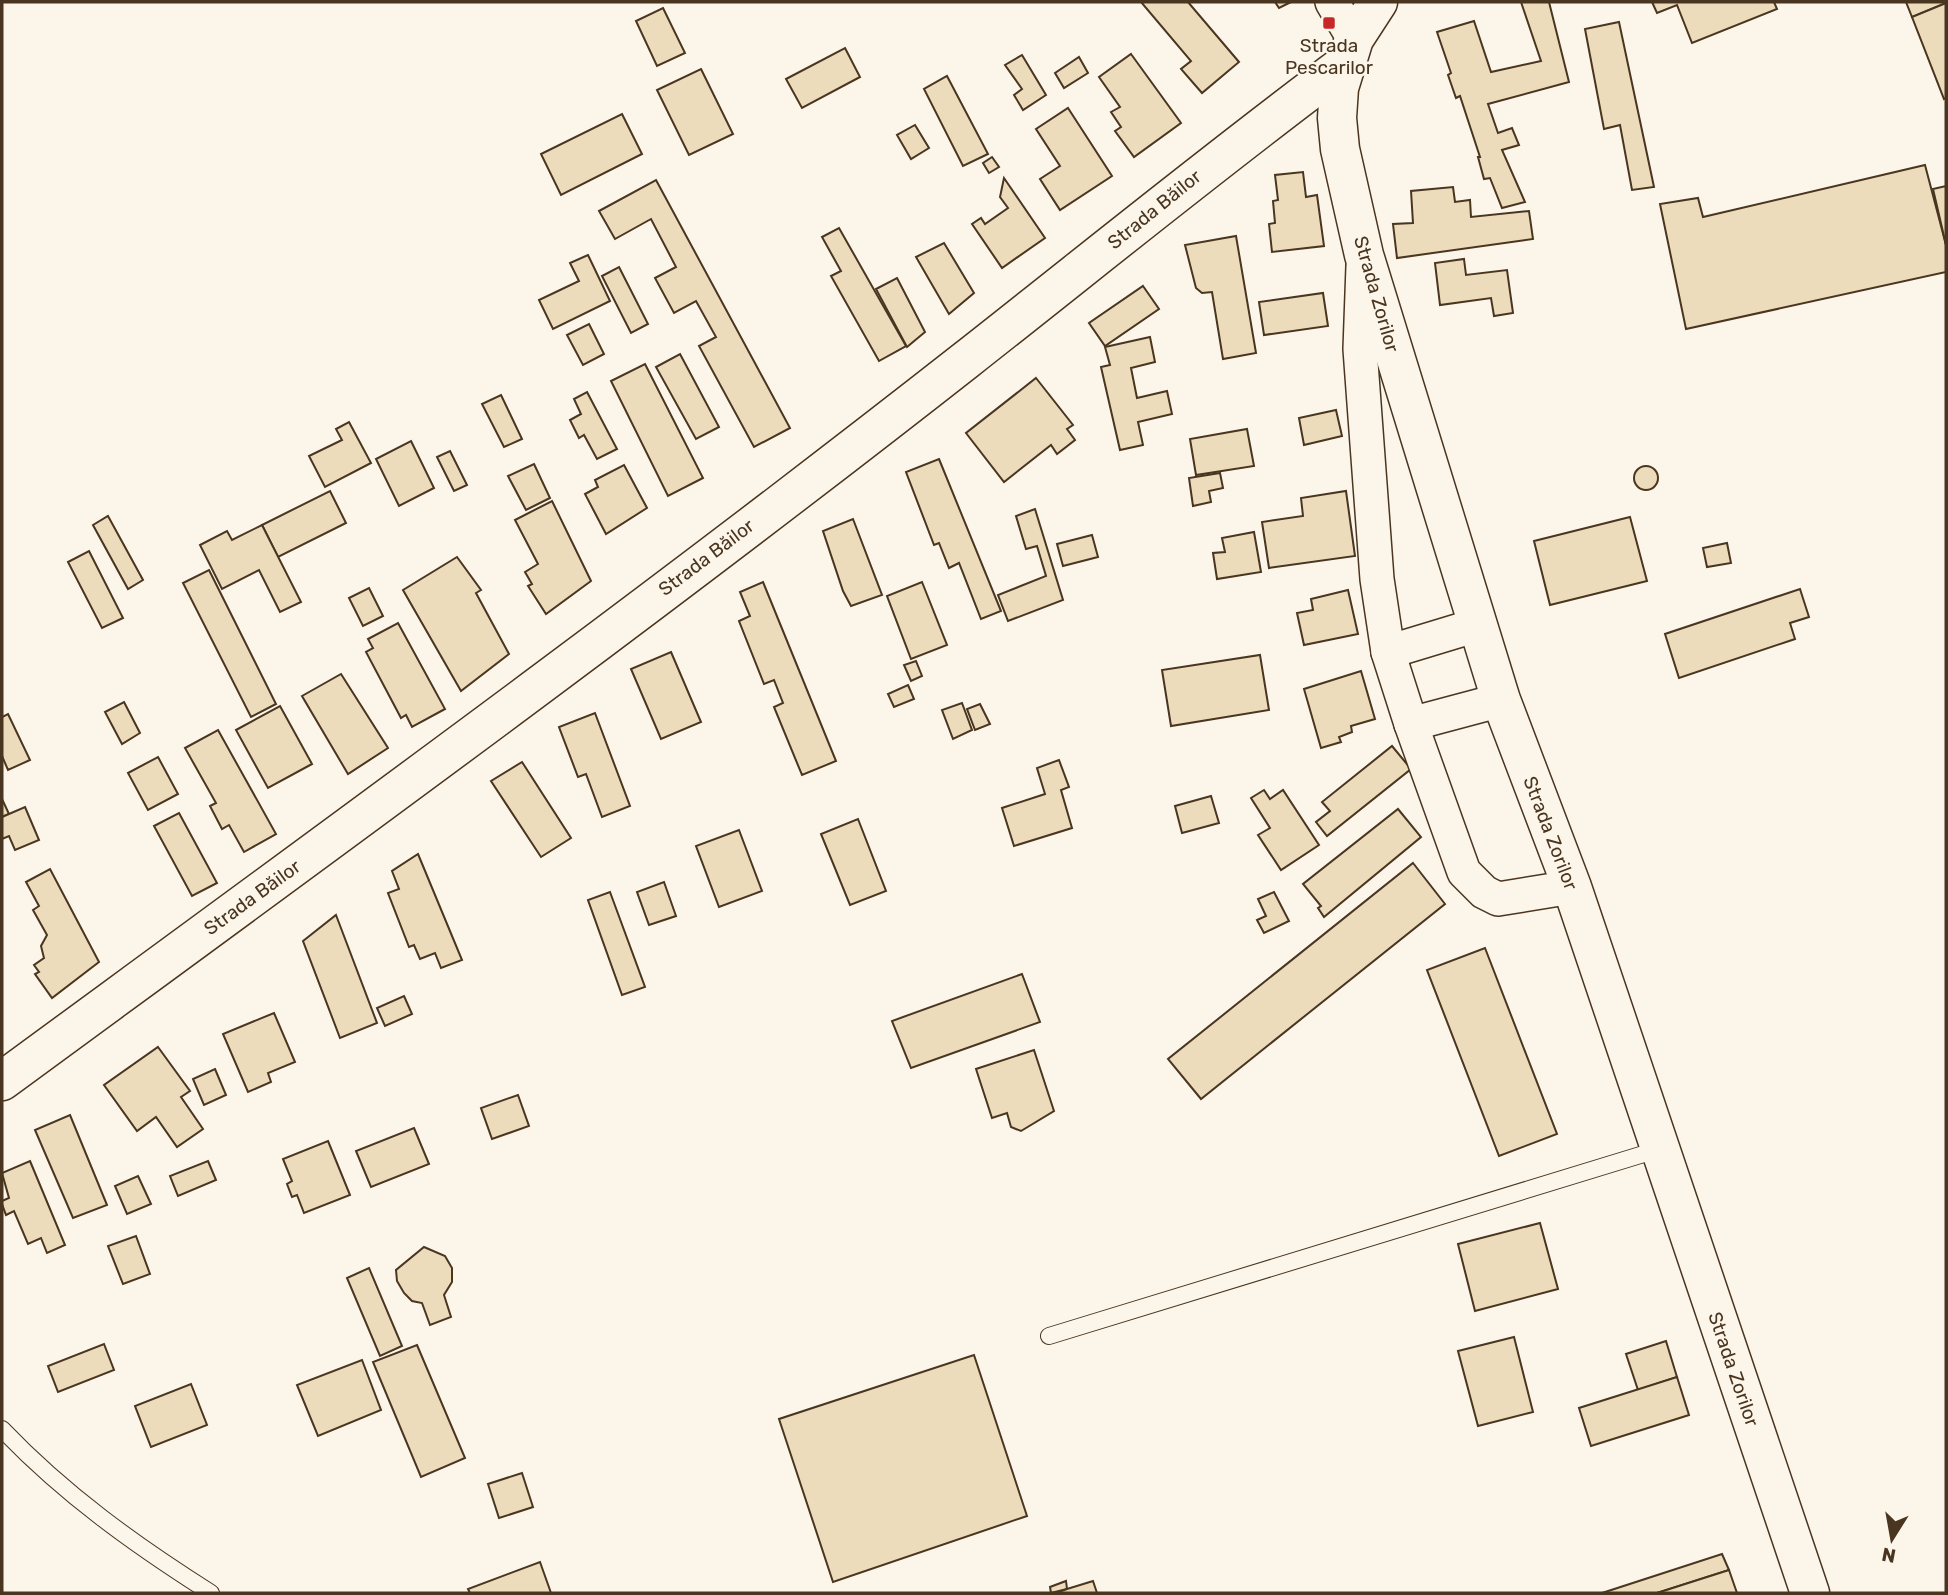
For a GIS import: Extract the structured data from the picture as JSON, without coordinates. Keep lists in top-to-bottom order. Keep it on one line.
{"streets":{"street":["Strada Băilor","Strada Zorilor"]},"crossings":[["Strada Băilor","Strada Zorilor"]],"places":{"transit":["Strada Pescarilor"]},"north":"bottom"}
